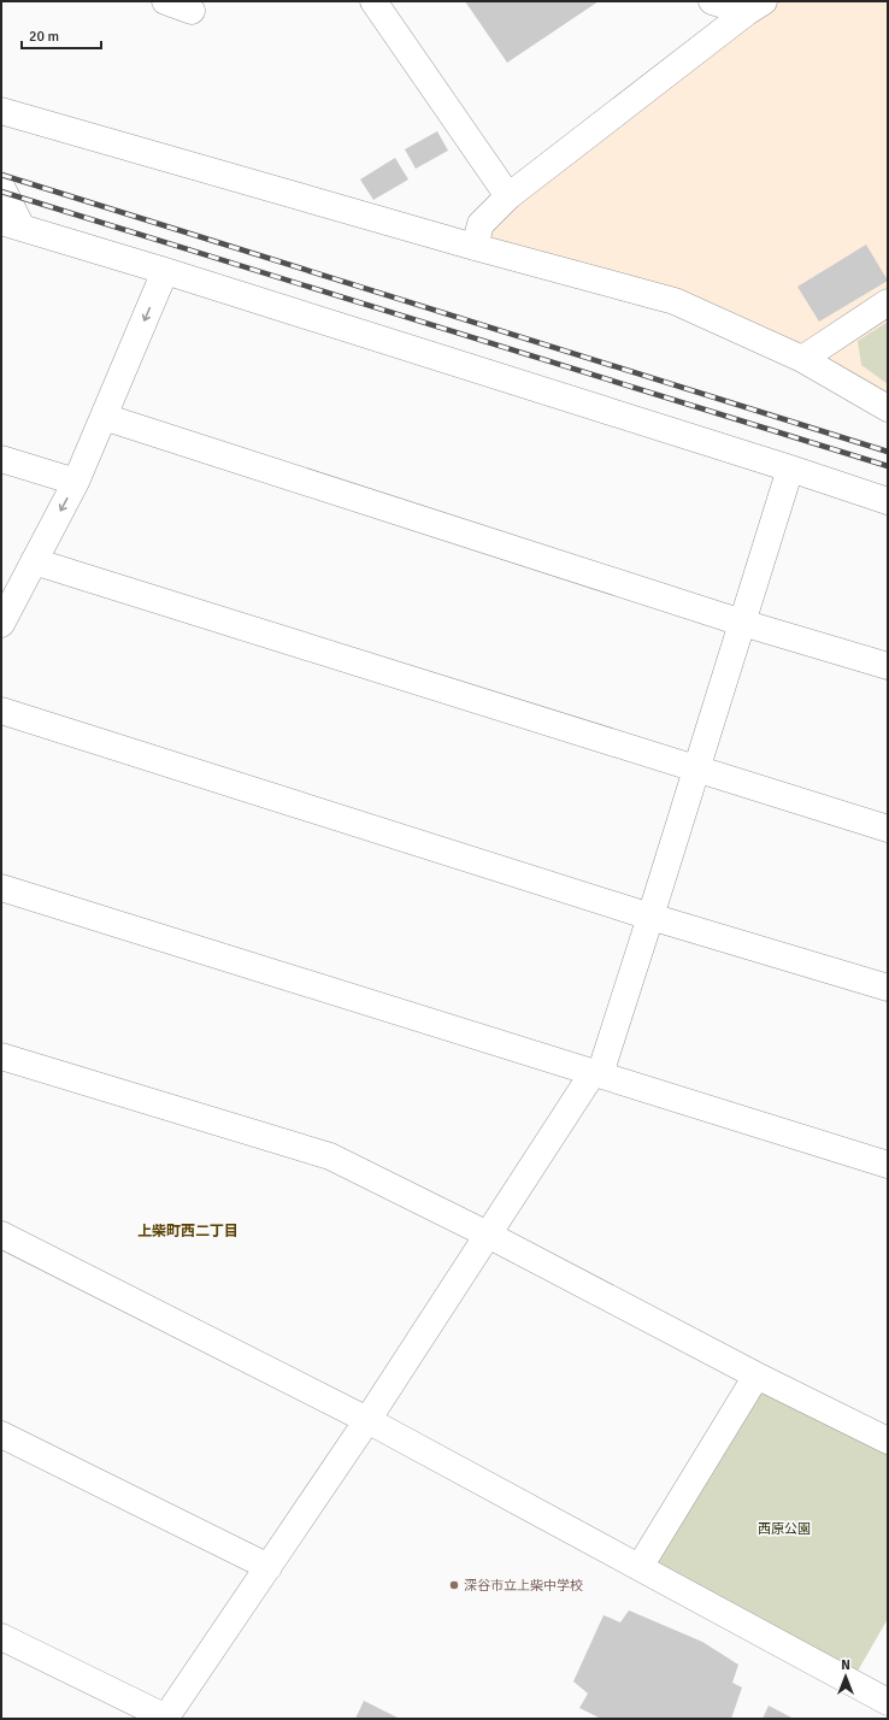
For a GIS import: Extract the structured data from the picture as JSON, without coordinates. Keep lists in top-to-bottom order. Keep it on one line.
{"districts":["上柴町西二丁目"],"parks":["西原公園"],"places":["深谷市立上柴中学校"],"scale_bar":"20 m","north":"top"}
